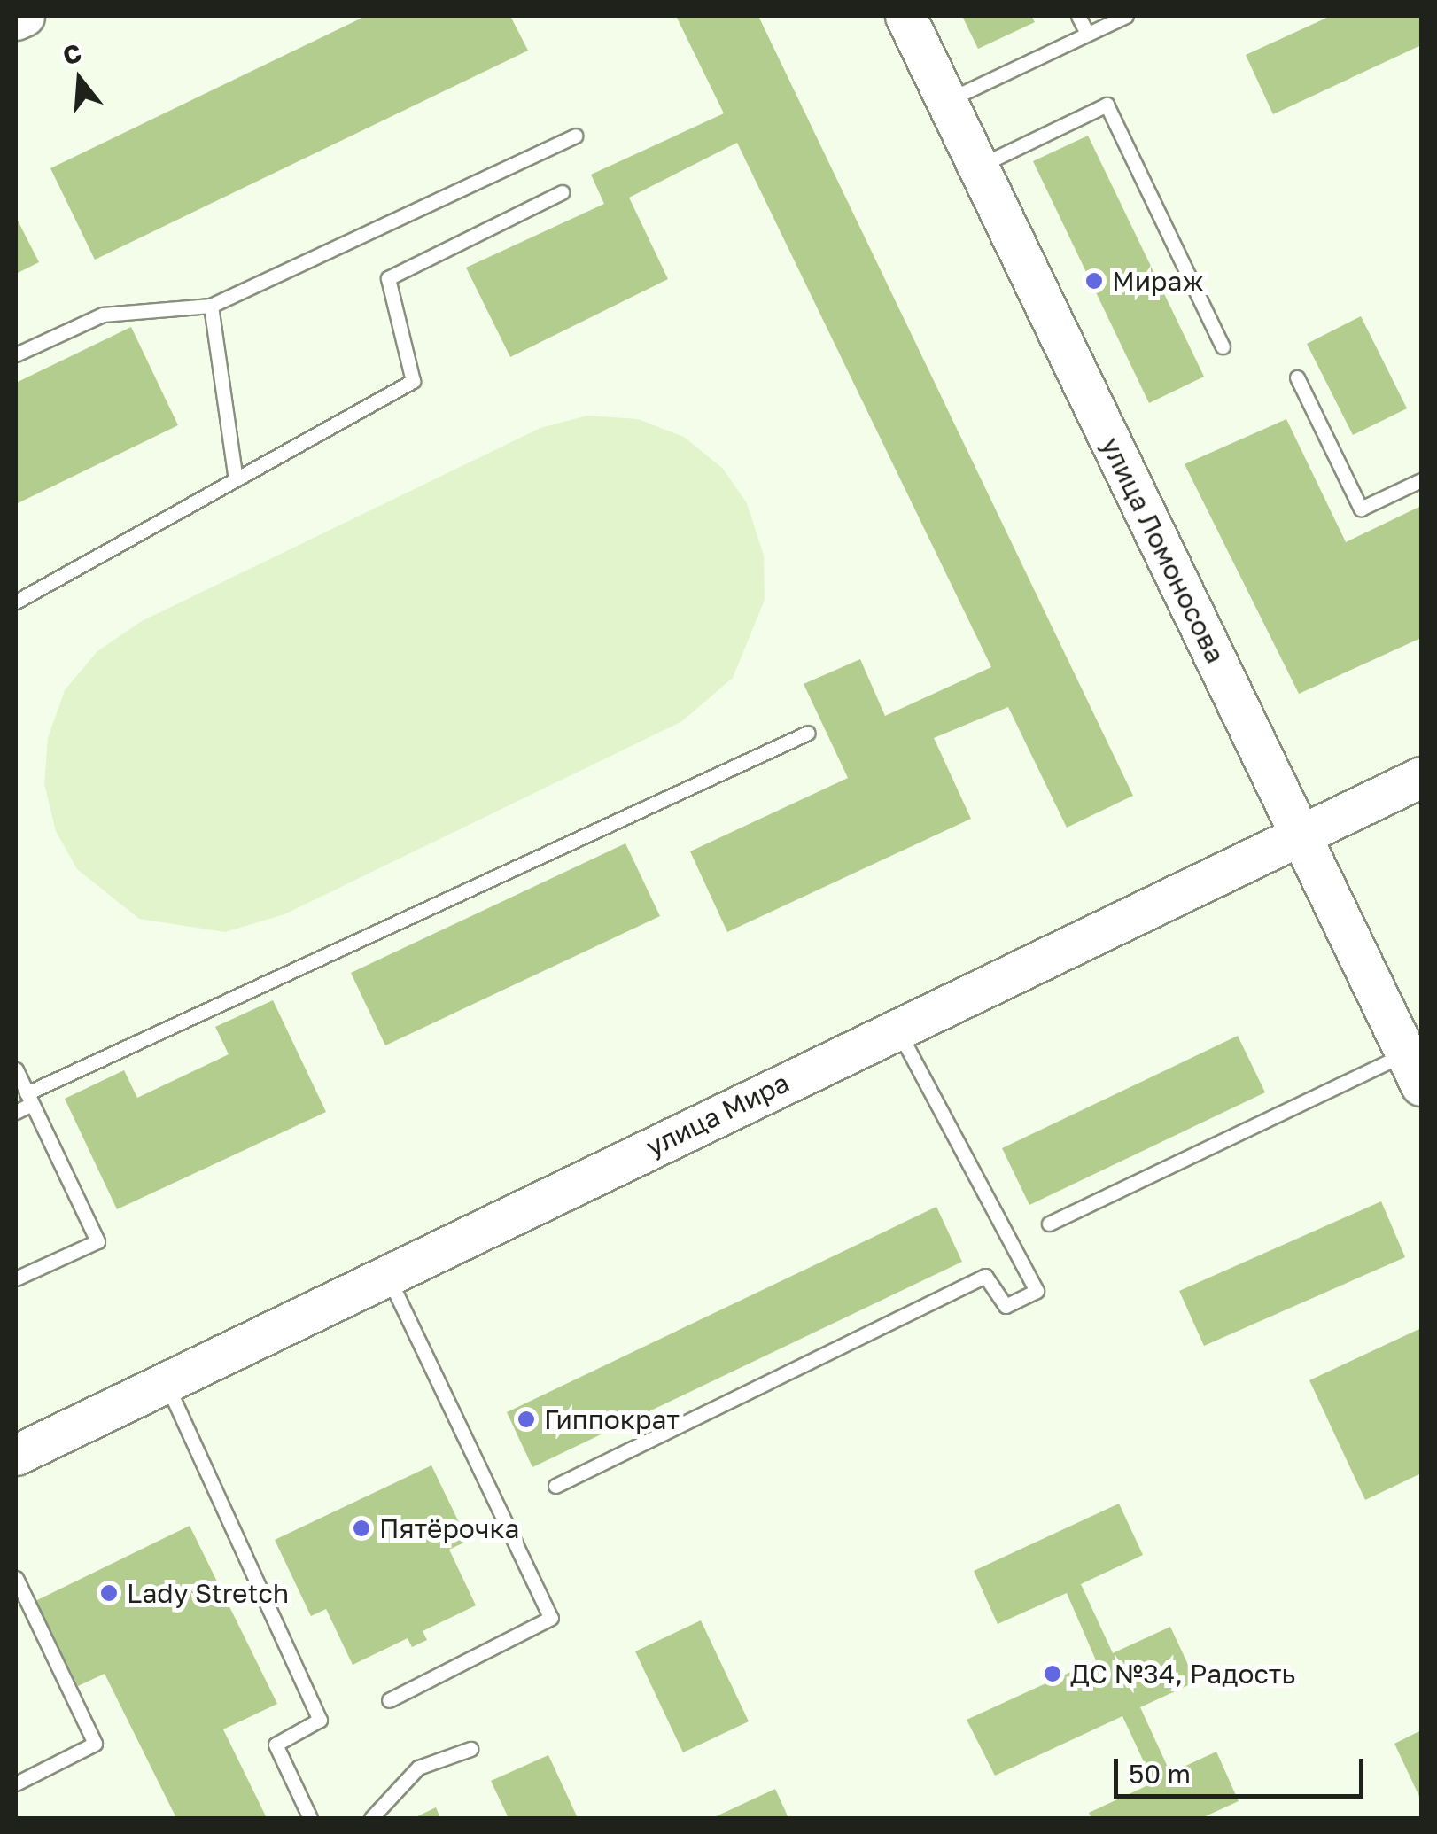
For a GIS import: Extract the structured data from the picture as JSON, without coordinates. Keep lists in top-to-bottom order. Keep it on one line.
{"streets":{"main road":["улица Ломоносова","улица Мира"]},"crossings":[["улица Ломоносова","улица Мира"]],"places":["Мираж","Гиппократ","Пятёрочка","Lady Stretch","ДС №34, Радость"],"scale_bar":"50 m","north":"top"}
